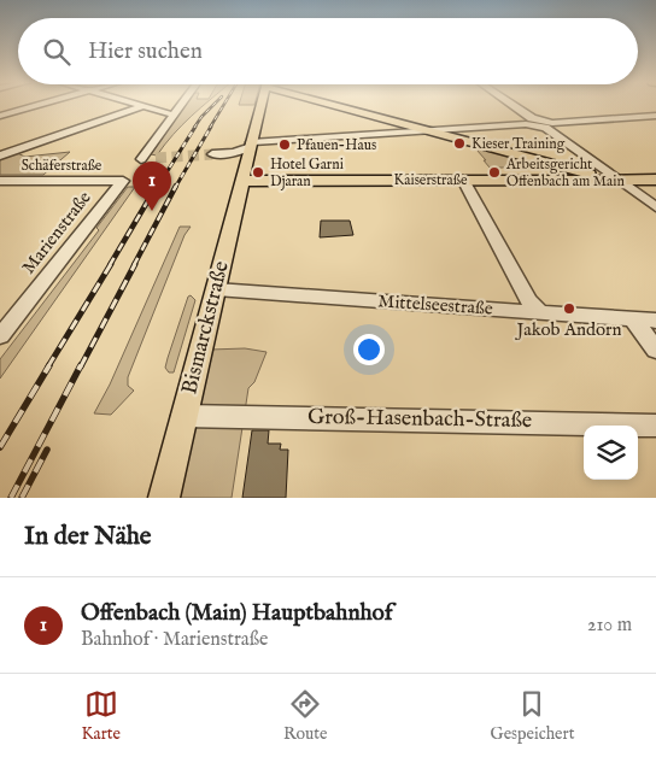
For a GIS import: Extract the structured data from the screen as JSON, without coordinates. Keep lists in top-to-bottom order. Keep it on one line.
{"streets":{"main road":["Kaiserstraße","Bismarckstraße"],"street":["Schäferstraße","Marienstraße","Mittelseestraße","Groß-Hasenbach-Straße"]},"crossings":[["Schäferstraße","Marienstraße"],["Kaiserstraße","Bismarckstraße"],["Mittelseestraße","Bismarckstraße"],["Bismarckstraße","Groß-Hasenbach-Straße"]],"places":["Kieser Training","Pfauen-Haus","Hotel Garni Djaran","Arbeitsgericht Offenbach am Main","Jakob Andorn"],"page":{"search":"Hier suchen","pins":"1","heading":"In der Nähe","list":[{"mark":"1","name":"Offenbach (Main) Hauptbahnhof","note":"Bahnhof · Marienstraße","value":"210 m"}],"nav":["Karte","Route","Gespeichert"]}}
